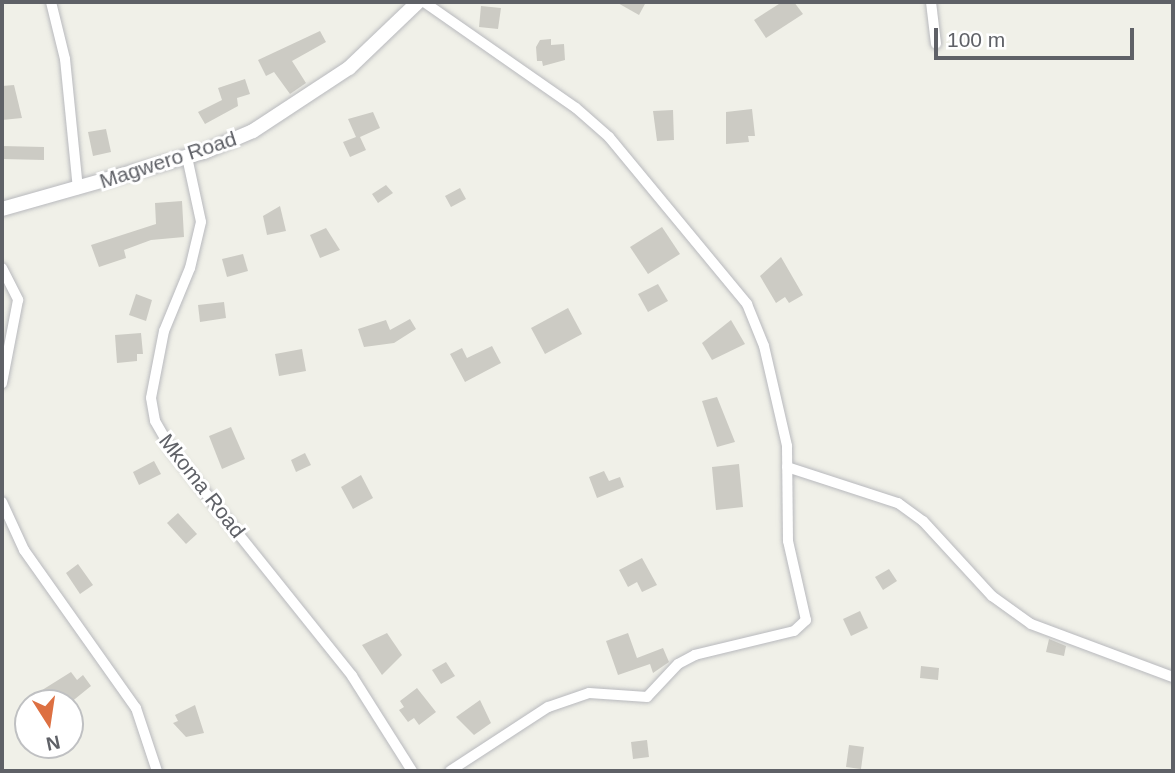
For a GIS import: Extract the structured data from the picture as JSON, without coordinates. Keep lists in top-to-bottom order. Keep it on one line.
{"streets":{"street":["Magwero Road","Mkoma Road"]},"crossings":[["Magwero Road","Mkoma Road"]],"scale_bar":"100 m","north":"bottom"}
